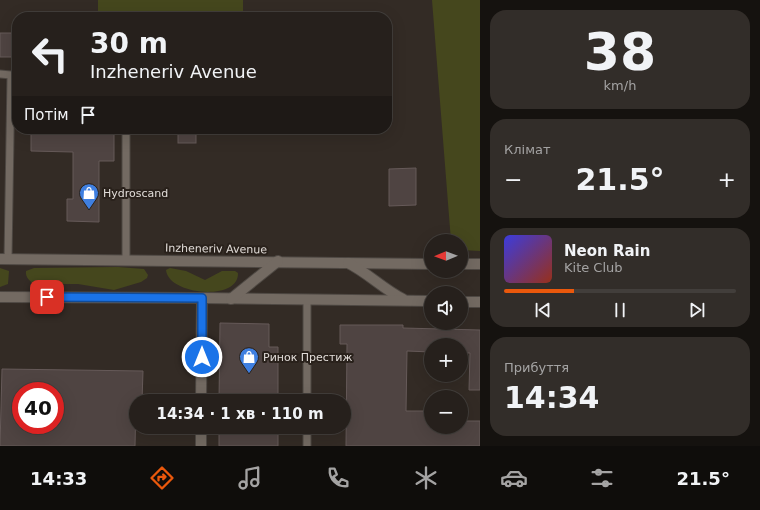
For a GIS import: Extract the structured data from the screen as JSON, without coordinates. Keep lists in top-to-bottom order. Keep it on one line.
{"streets":{"street":["Inzheneriv Avenue"]},"places":{"shop":["Hydroscand","Ринок Престиж"]},"north":"left","page":{"tile":[["38","km/h"],"Клімат",["Прибуття","14:34"]],"turn":["30 m","Inzheneriv Avenue"],"then":"Потім","heat":["−","21.5°","+"],"map_buttons":["+","−"],"song":["Neon Rain","Kite Club"],"limit":"40","trip":"14:34 · 1 хв · 110 m","tabs":["14:33","21.5°"]}}
